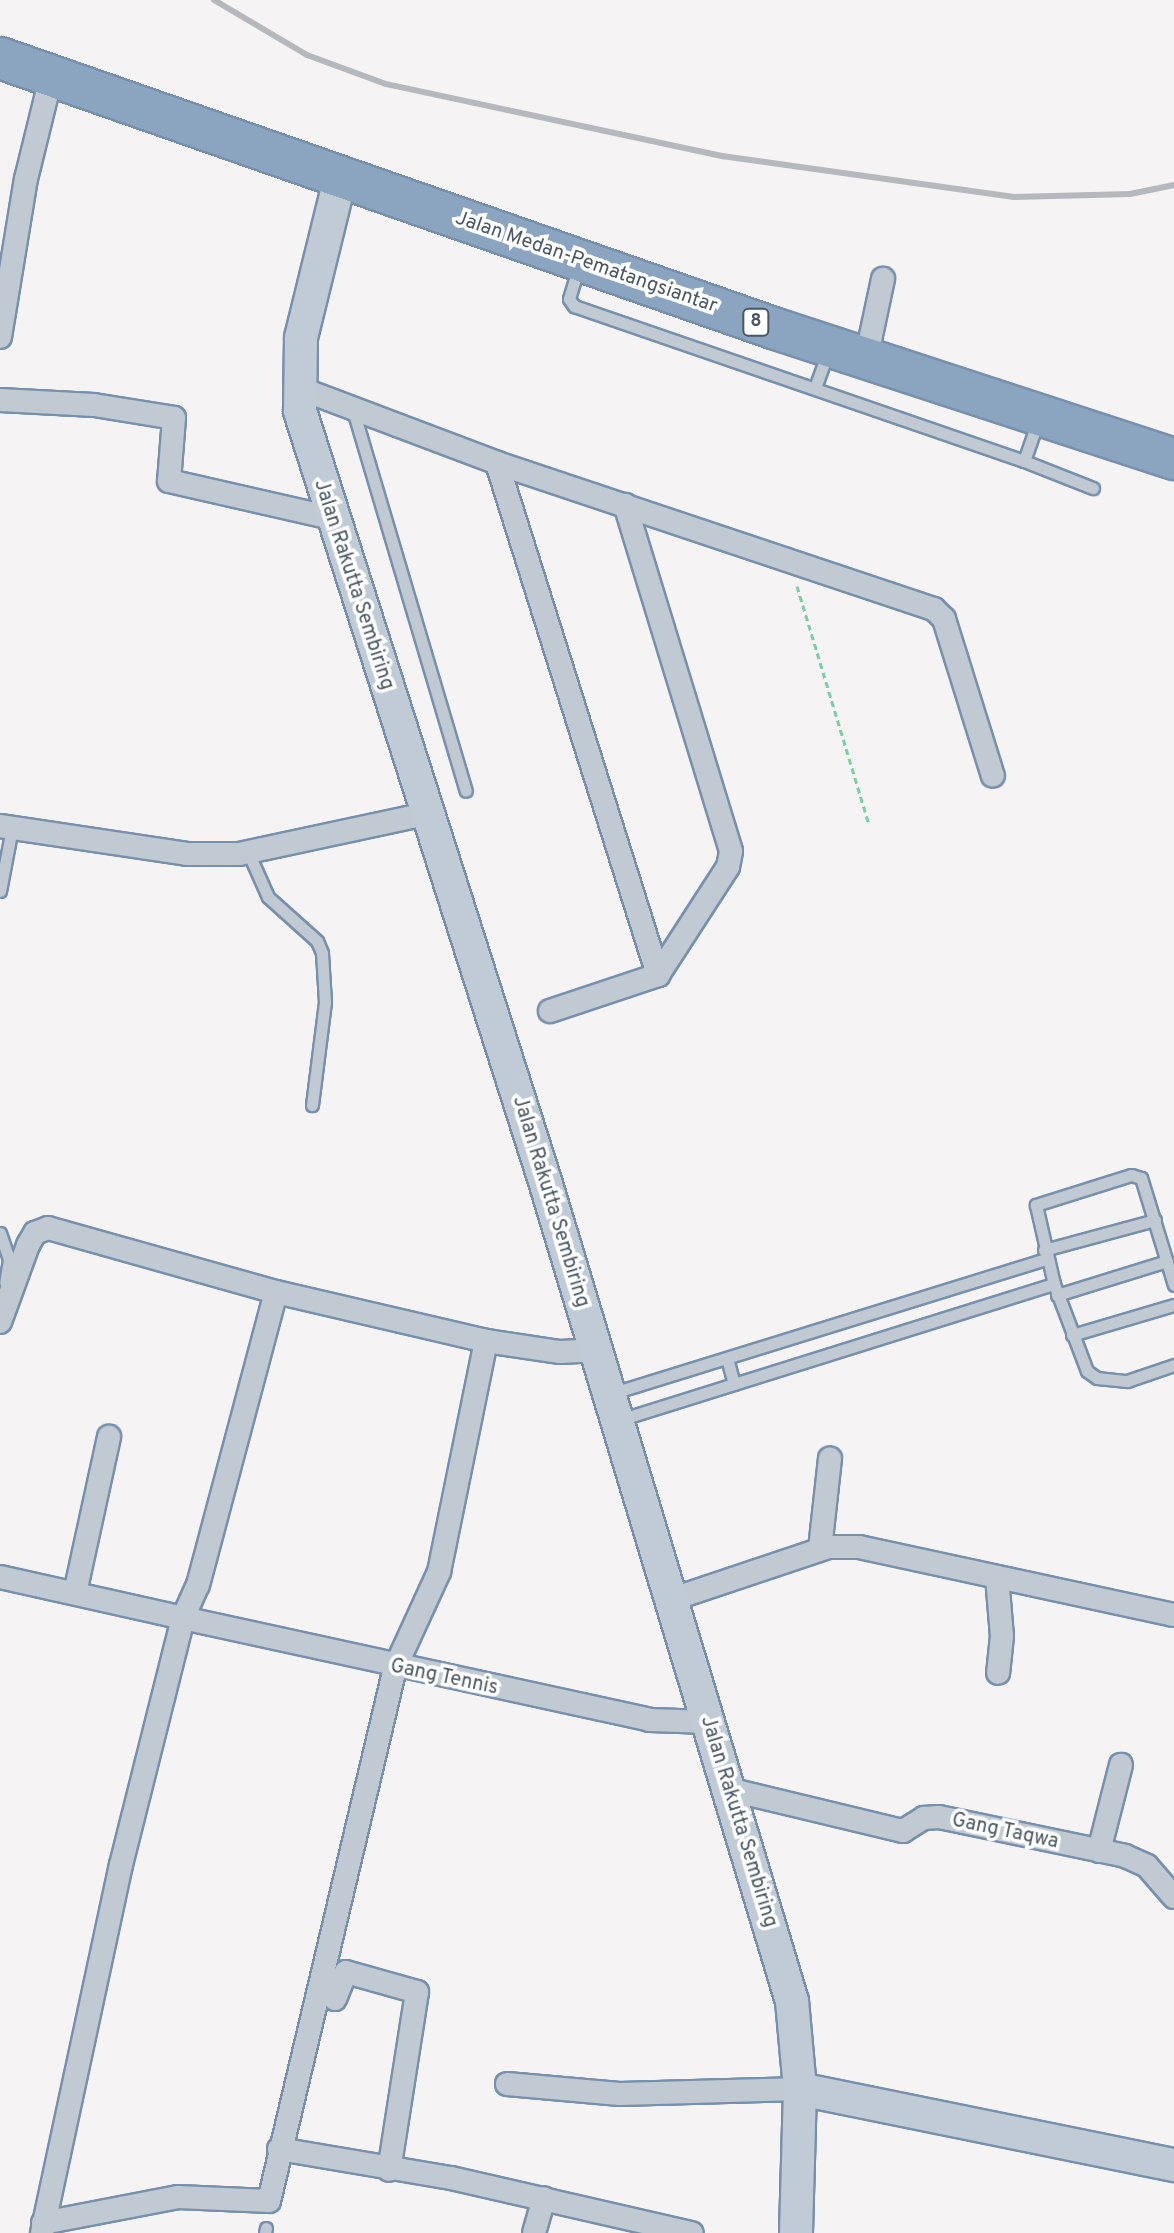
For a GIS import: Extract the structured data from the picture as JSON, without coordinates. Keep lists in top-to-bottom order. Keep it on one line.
{"streets":{"highway":["Jalan Medan-Pematangsiantar","8"],"main road":["Jalan Rakutta Sembiring"],"street":["Gang Tennis","Gang Taqwa"]},"crossings":[["Jalan Medan-Pematangsiantar","Jalan Rakutta Sembiring"],["Jalan Rakutta Sembiring","Gang Tennis"],["Jalan Rakutta Sembiring","Gang Taqwa"]]}
